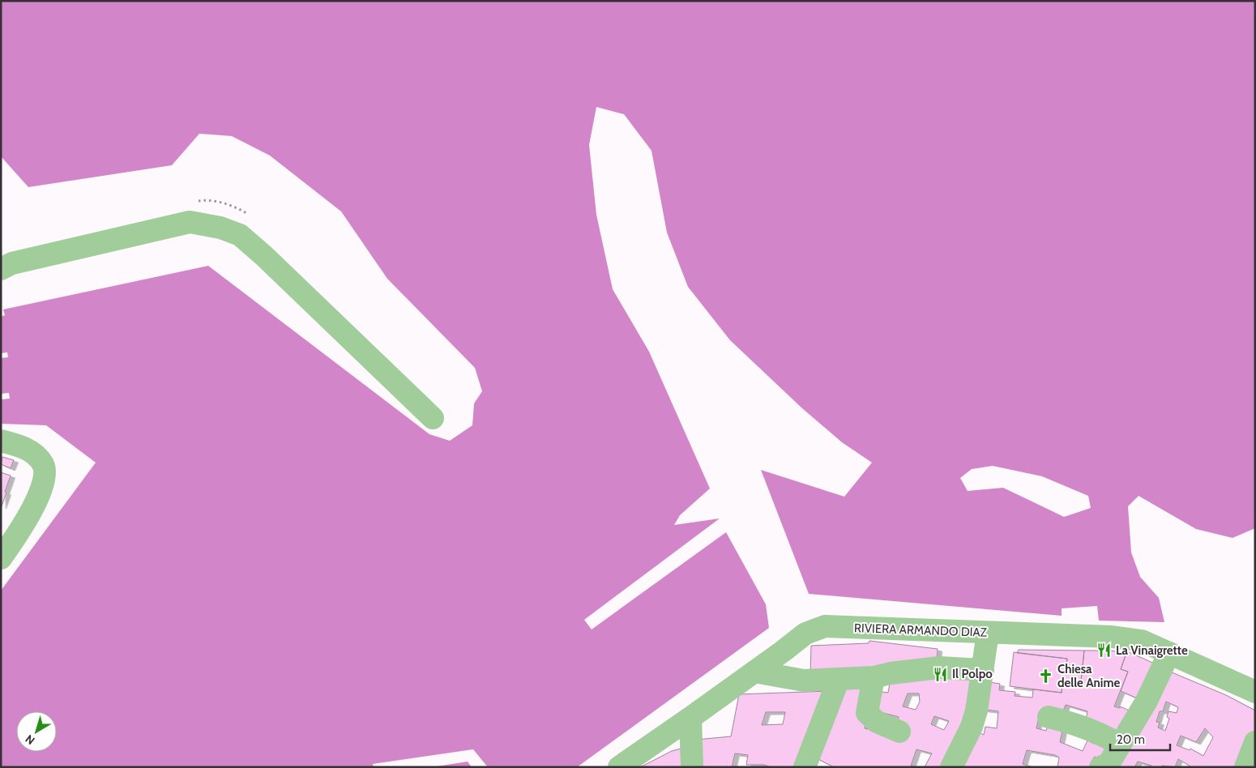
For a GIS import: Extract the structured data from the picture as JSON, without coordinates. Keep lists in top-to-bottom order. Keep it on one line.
{"streets":{"street":["RIVIERA ARMANDO DIAZ"]},"places":{"restaurant":["La Vinaigrette","Il Polpo"],"church":["Chiesa delle Anime"]},"scale_bar":"20 m","north":"bottom left"}
